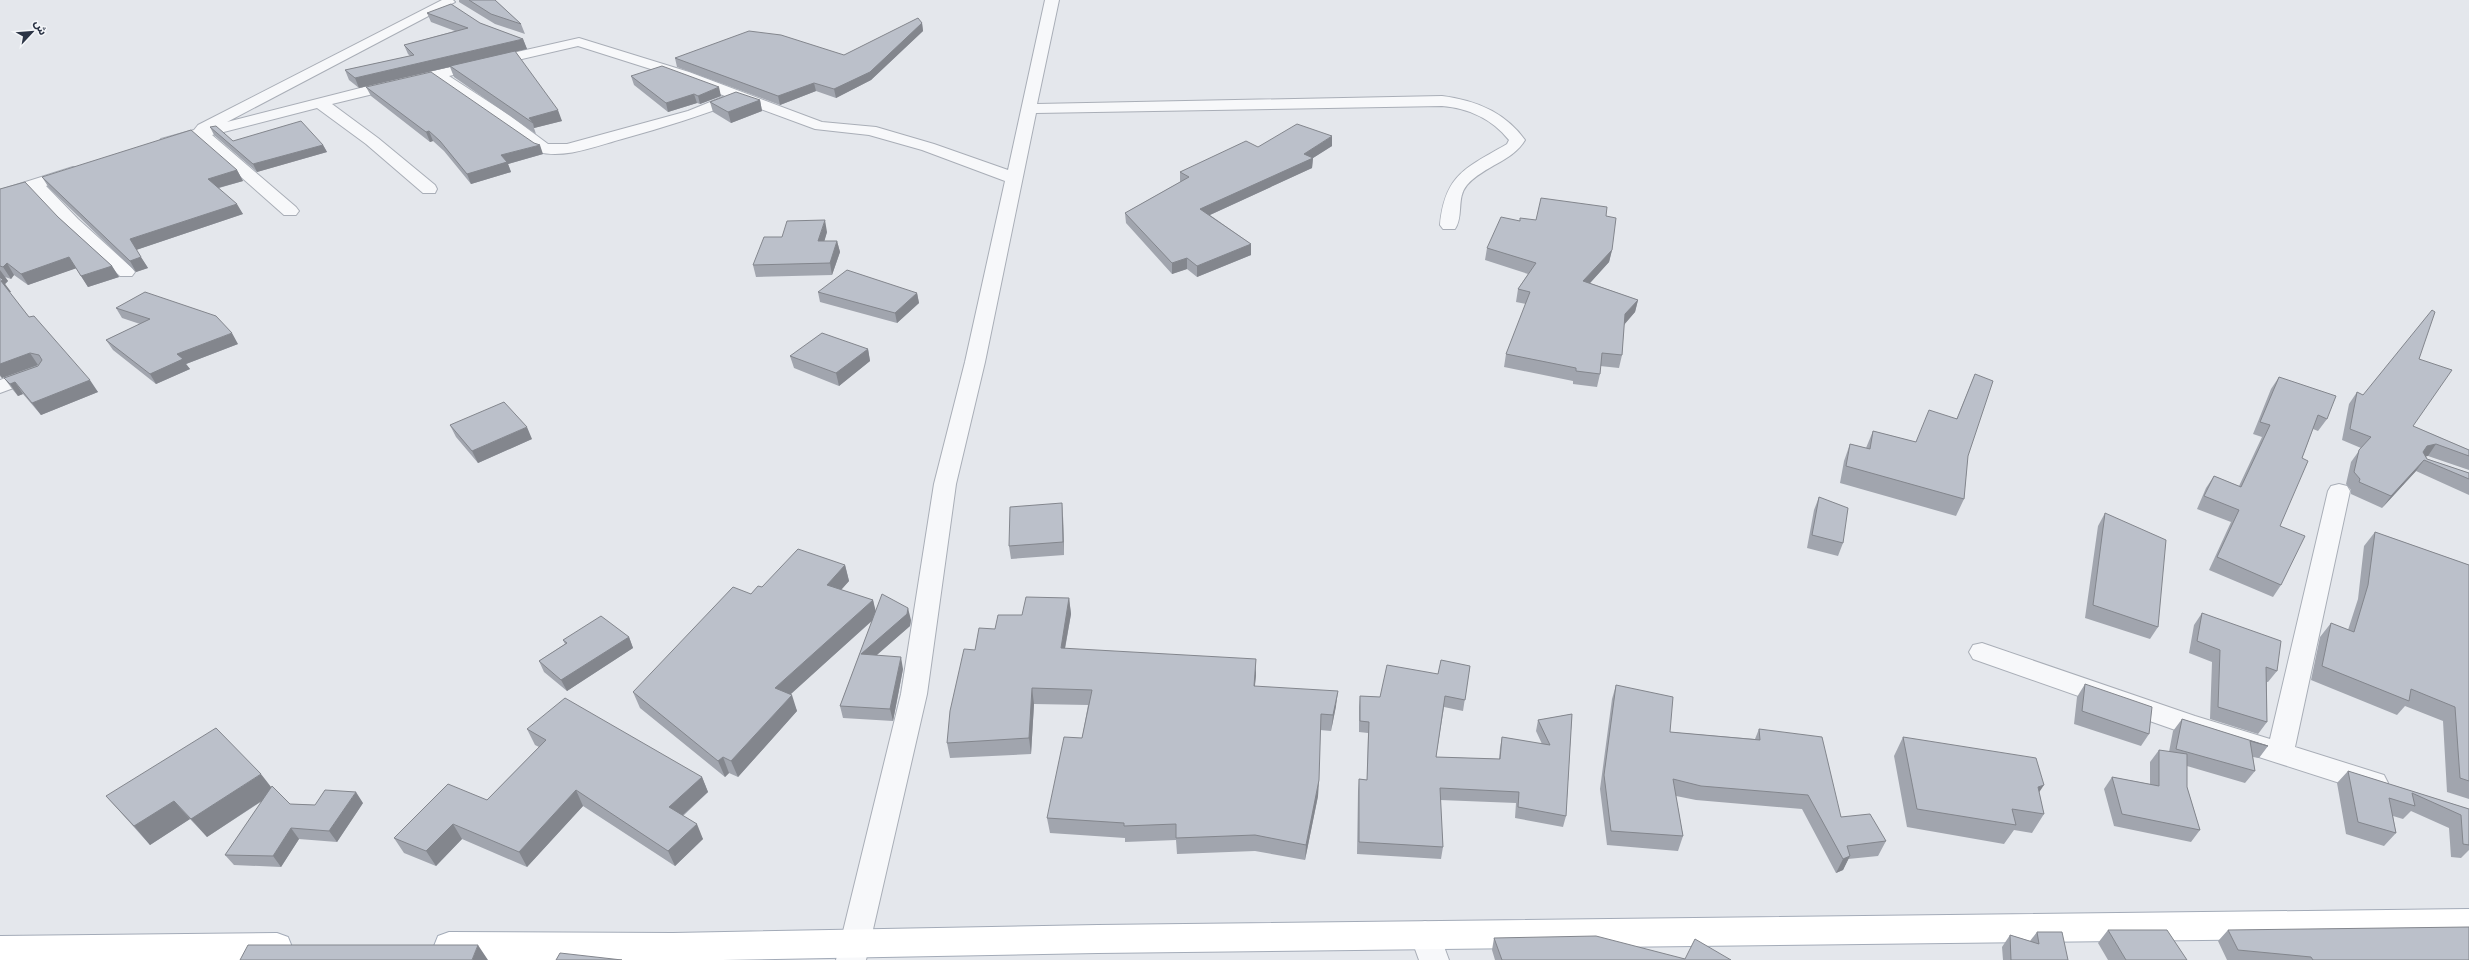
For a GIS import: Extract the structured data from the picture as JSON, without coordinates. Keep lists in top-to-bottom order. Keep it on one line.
{"north":"top right"}
